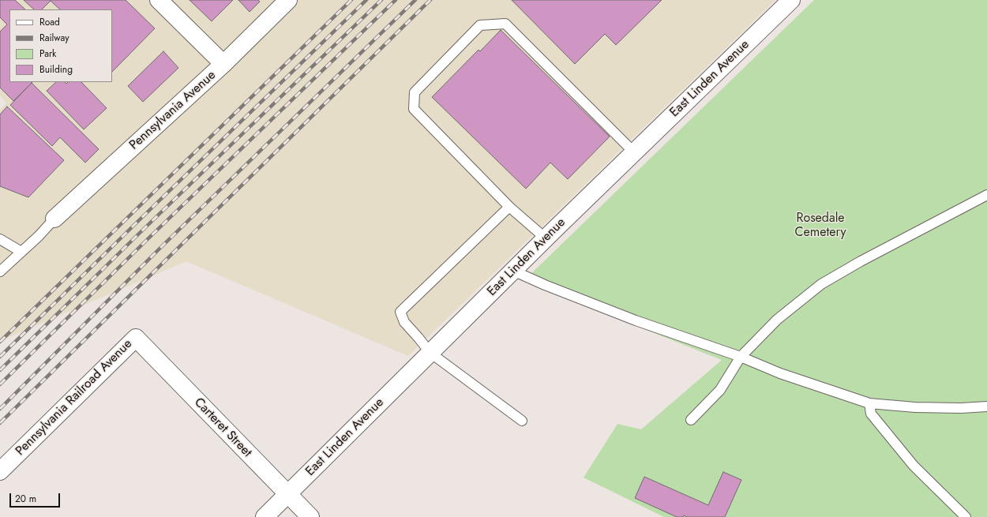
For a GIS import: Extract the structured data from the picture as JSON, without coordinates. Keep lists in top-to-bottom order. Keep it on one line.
{"streets":{"street":["East Linden Avenue","Pennsylvania Avenue","Pennsylvania Railroad Avenue","Carteret Street"]},"crossings":[["East Linden Avenue","Carteret Street"],["Pennsylvania Railroad Avenue","Carteret Street"]],"parks":["Rosedale Cemetery"],"legend":["Road","Railway","Park","Building"],"scale_bar":"20 m"}
